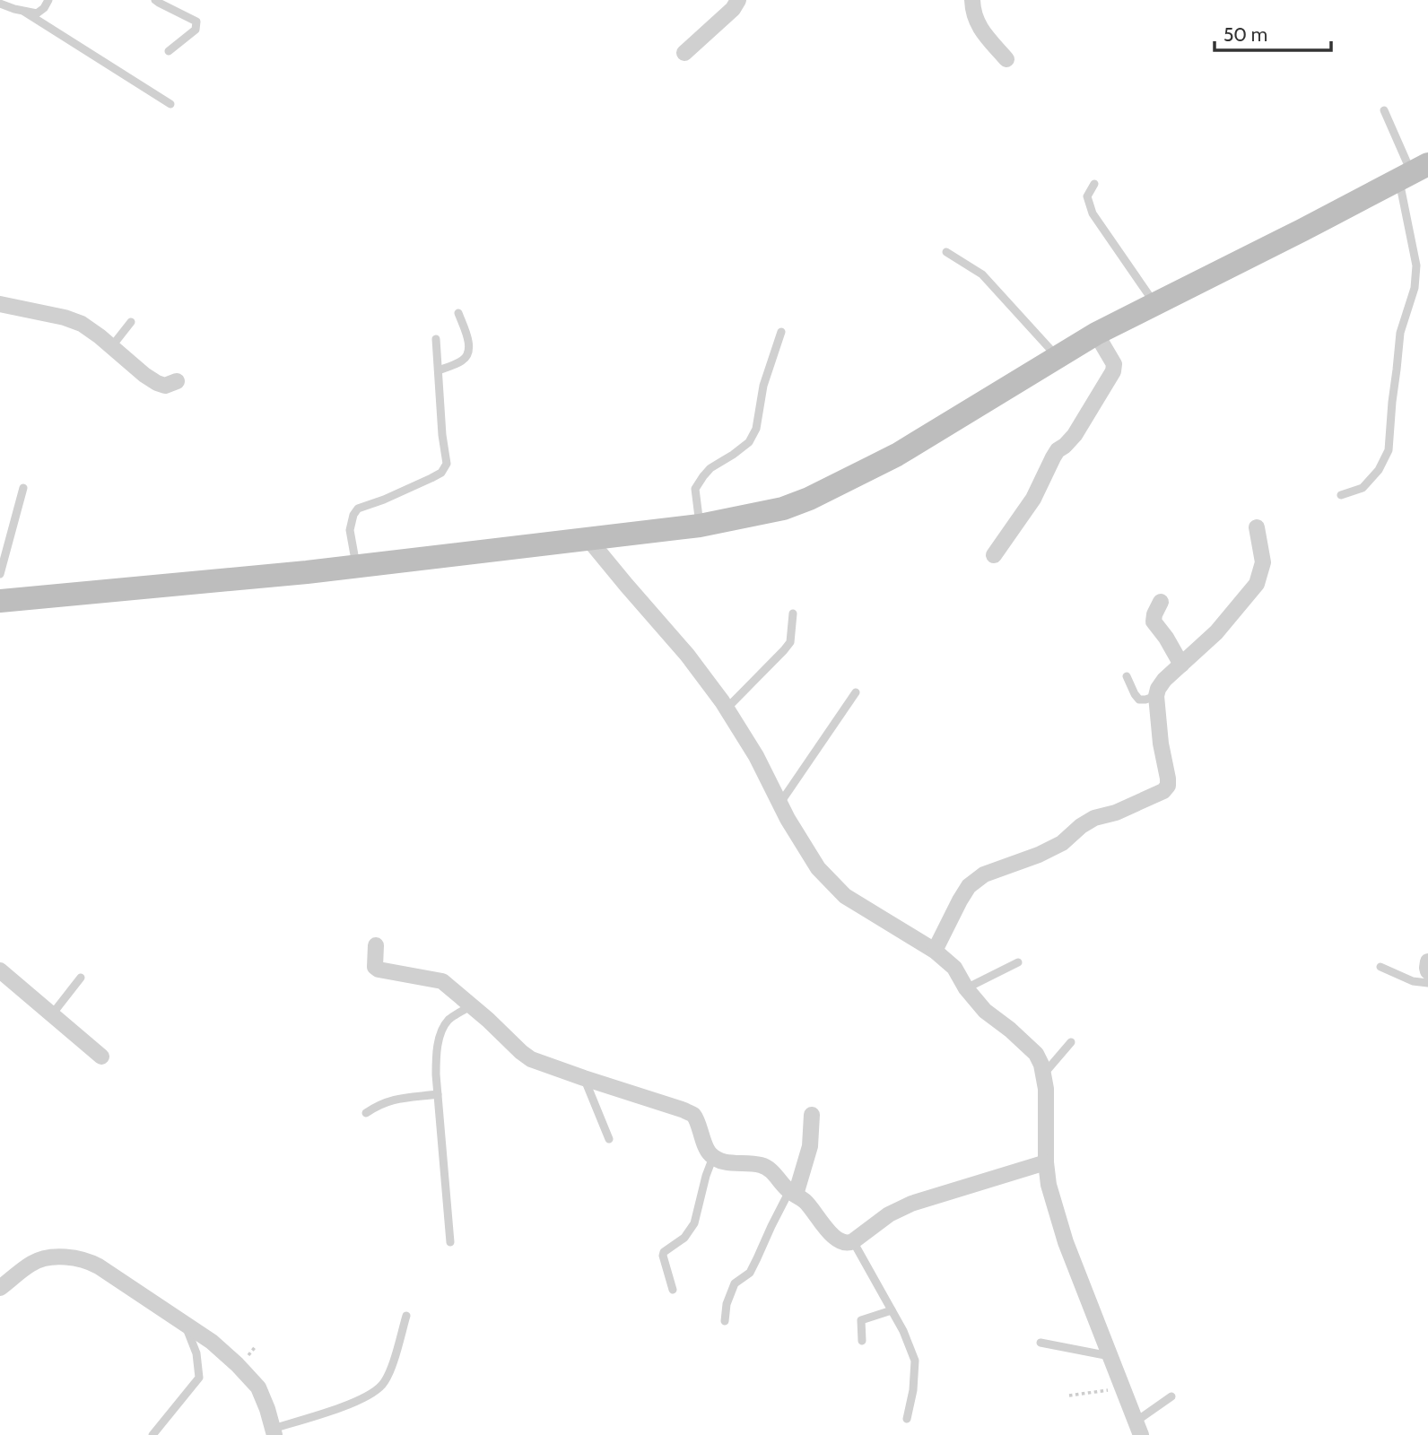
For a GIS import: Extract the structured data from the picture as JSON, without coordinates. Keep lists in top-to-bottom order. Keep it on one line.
{"scale_bar":"50 m"}
